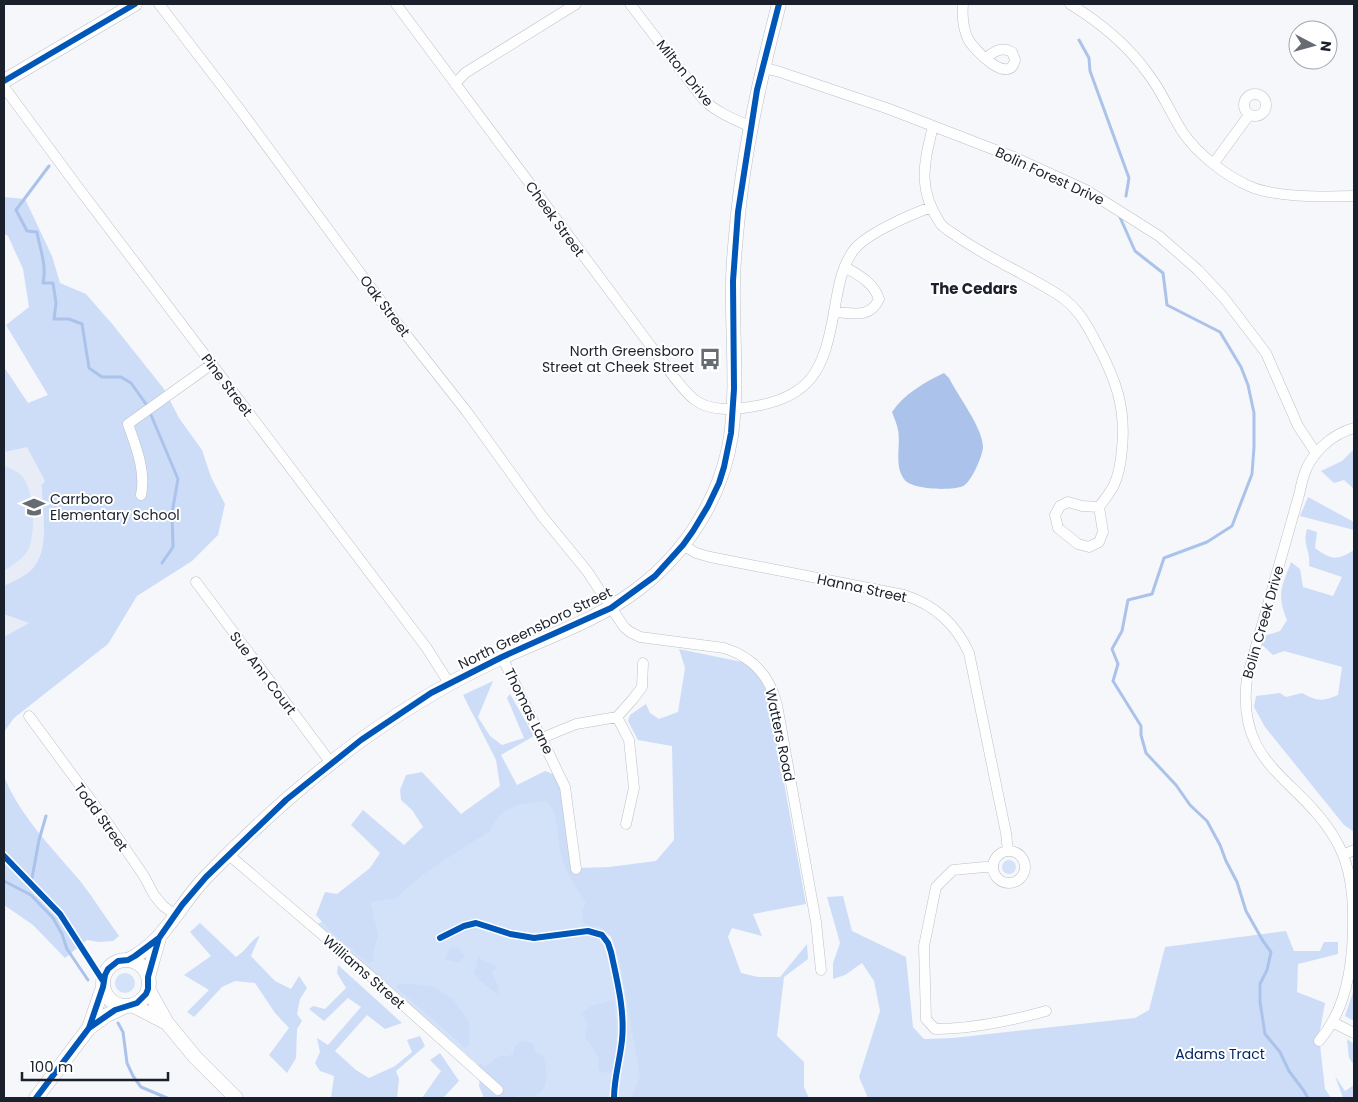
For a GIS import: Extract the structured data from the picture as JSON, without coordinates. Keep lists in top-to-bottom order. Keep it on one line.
{"streets":{"main road":["North Greensboro Street"],"street":["Milton Drive","Bolin Forest Drive","Cheek Street","Oak Street","Pine Street","Hanna Street","Bolin Creek Drive","Sue Ann Court","Thomas Lane","Watters Road","Todd Street","Williams Street"]},"crossings":[["Milton Drive","North Greensboro Street"],["Bolin Forest Drive","Bolin Creek Drive"],["Bolin Forest Drive","North Greensboro Street"],["Cheek Street","North Greensboro Street"],["Oak Street","North Greensboro Street"],["Oak Street","Watters Road"],["Pine Street","North Greensboro Street"],["Hanna Street","North Greensboro Street"],["North Greensboro Street","Sue Ann Court"],["North Greensboro Street","Thomas Lane"],["North Greensboro Street","Watters Road"],["North Greensboro Street","Todd Street"],["North Greensboro Street","Williams Street"]],"districts":["The Cedars"],"parks":["Adams Tract"],"places":{"bus stop":["North Greensboro Street at Cheek Street"],"school or university":["Carrboro Elementary School"]},"scale_bar":"100 m","north":"right"}
